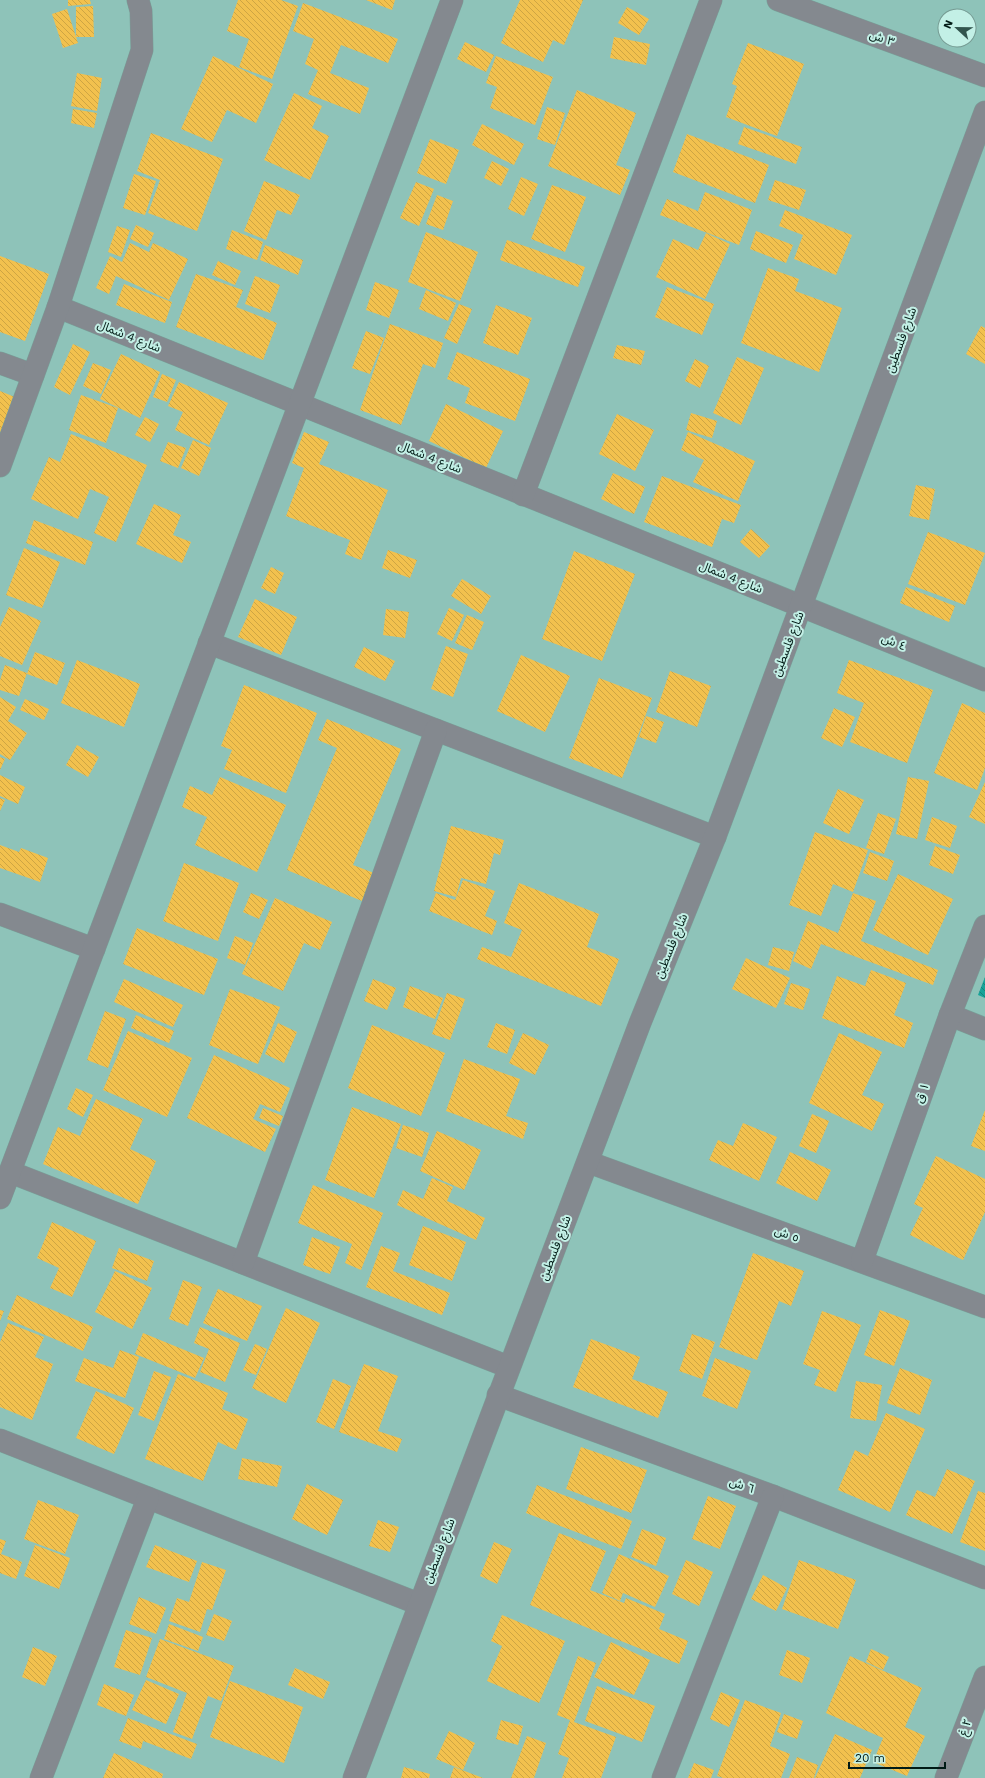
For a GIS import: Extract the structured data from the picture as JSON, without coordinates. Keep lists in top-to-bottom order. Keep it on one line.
{"streets":{"street":["٣ ش","شارع 4 شمال","شارع فلسطين","٤ ش","١ ق","٥ ش","٦ ش","٢ غ"]},"crossings":[["شارع 4 شمال","شارع فلسطين"],["شارع 4 شمال","٤ ش"],["شارع فلسطين","٤ ش"],["شارع فلسطين","٥ ش"],["شارع فلسطين","٦ ش"],["١ ق","٥ ش"]],"scale_bar":"20 m","north":"left"}
